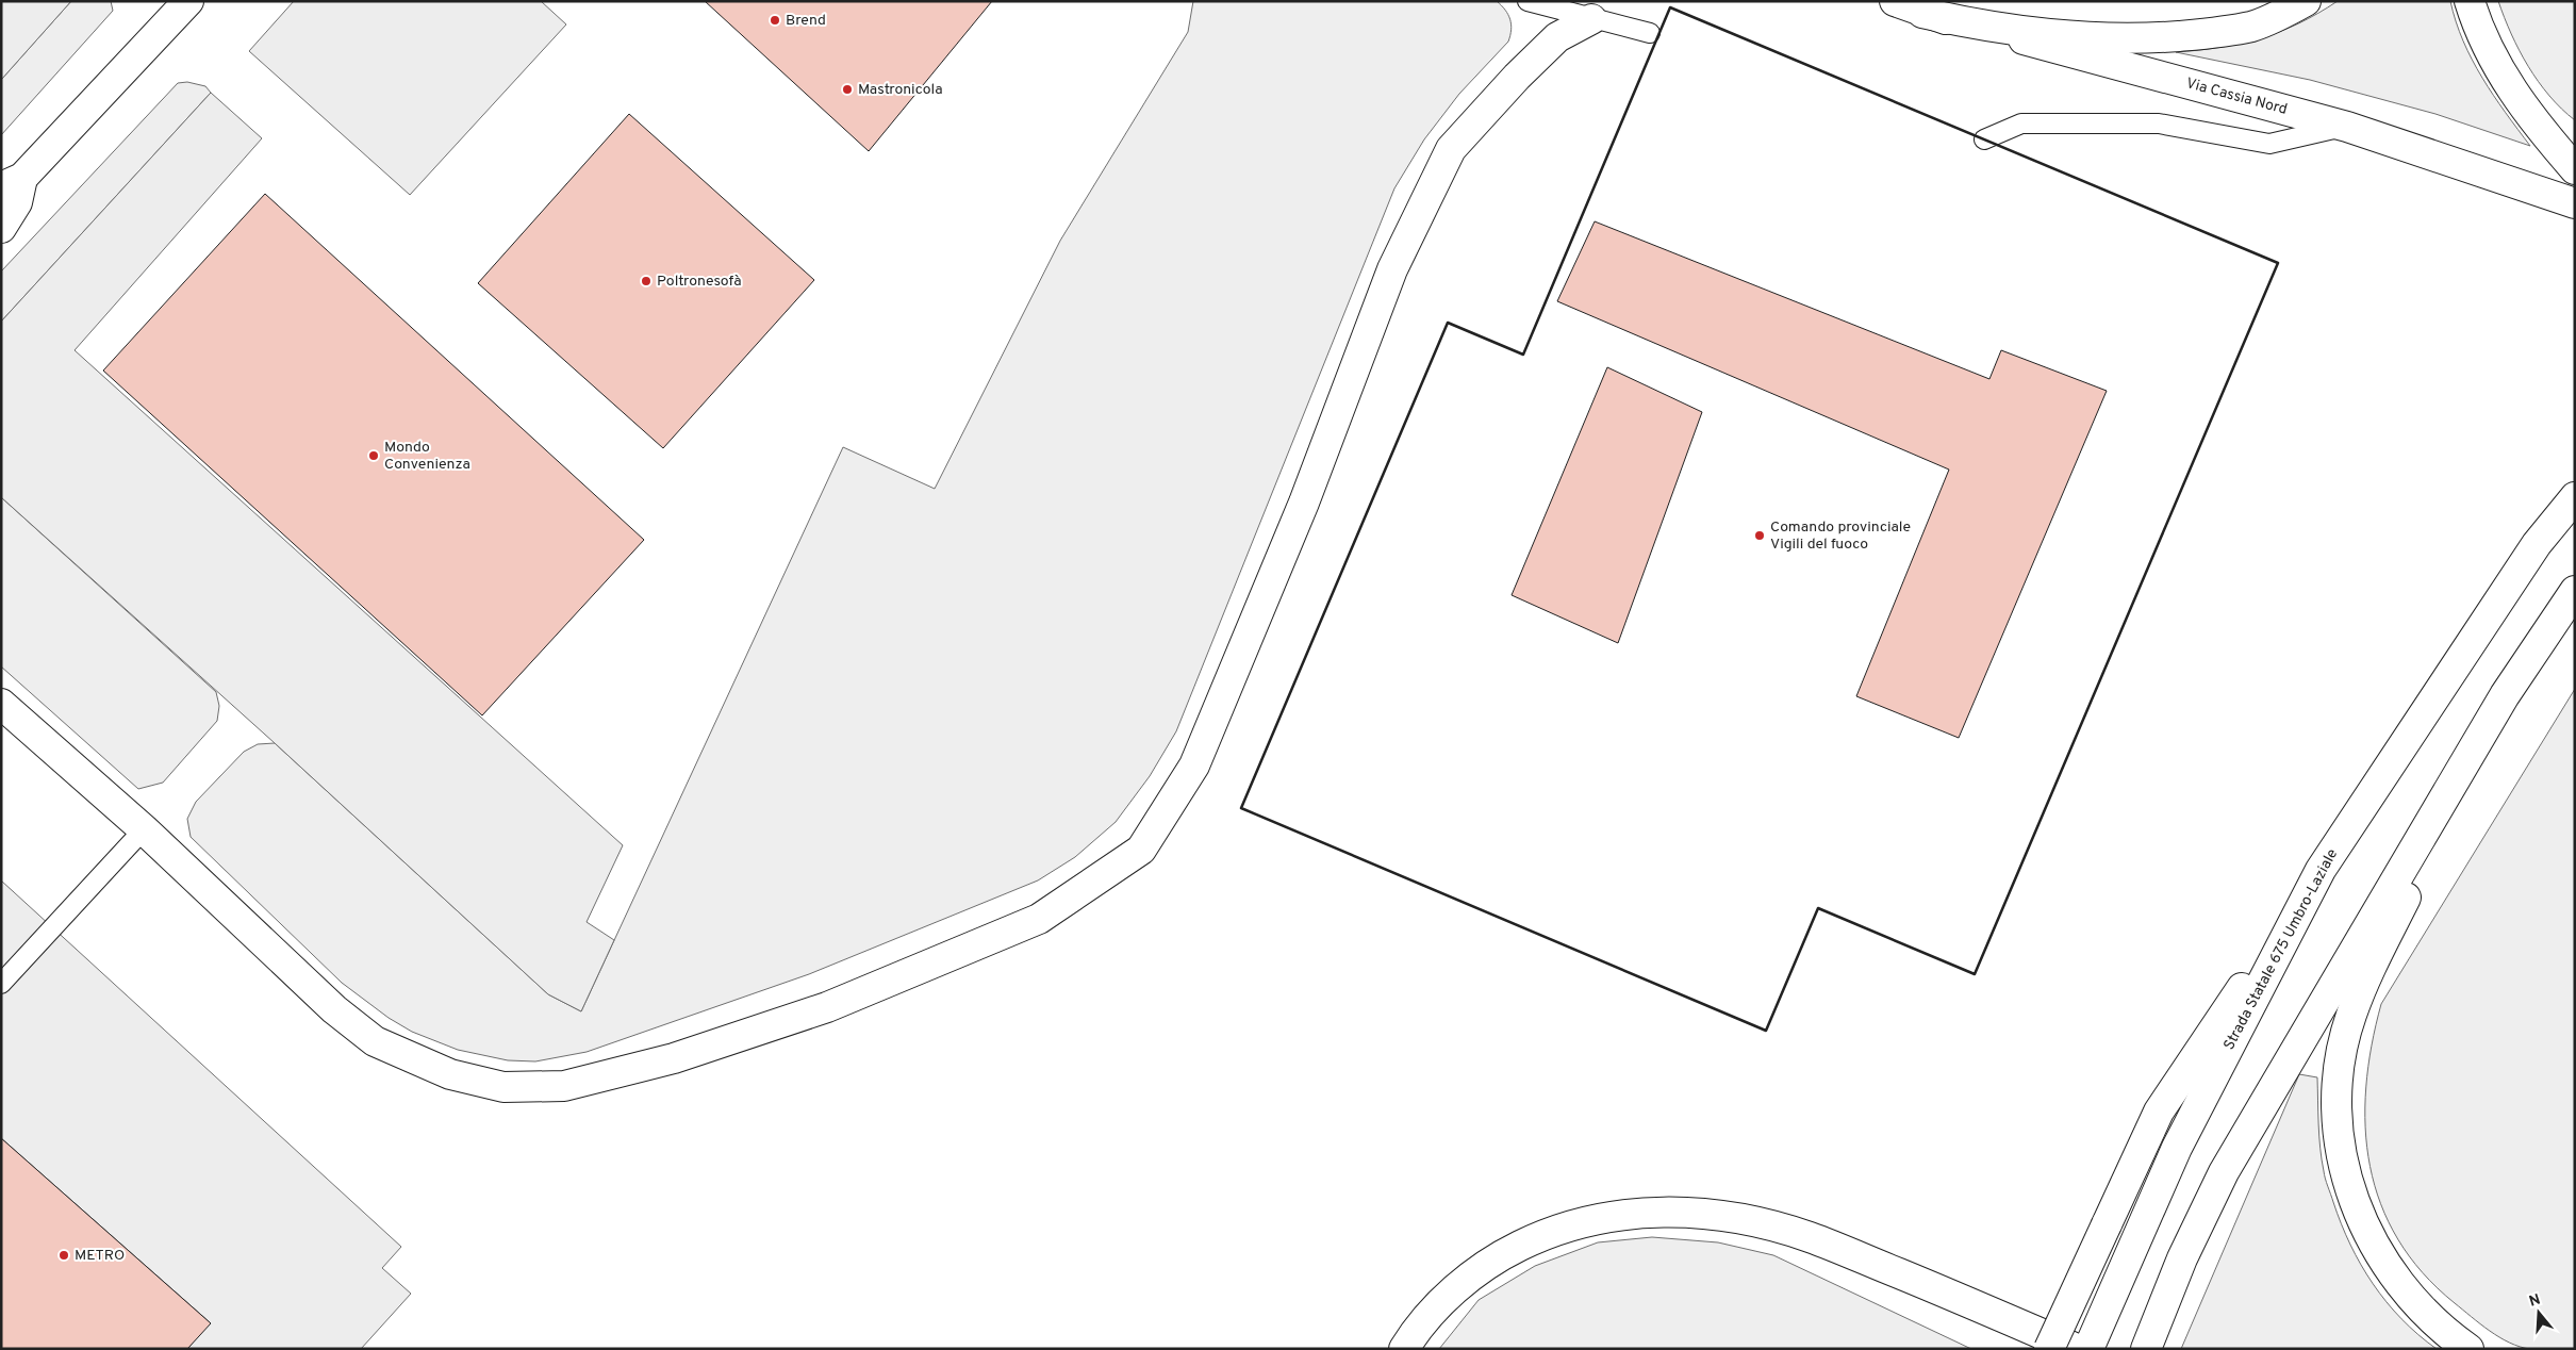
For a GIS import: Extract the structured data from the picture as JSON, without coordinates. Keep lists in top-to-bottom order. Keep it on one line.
{"streets":{"main road":["Via Cassia Nord","Strada Statale 675 Umbro-Laziale"]},"places":["Brend","Mastronicola","Poltronesofà","Mondo Convenienza","Comando provinciale Vigili del fuoco","METRO"],"north":"top"}
